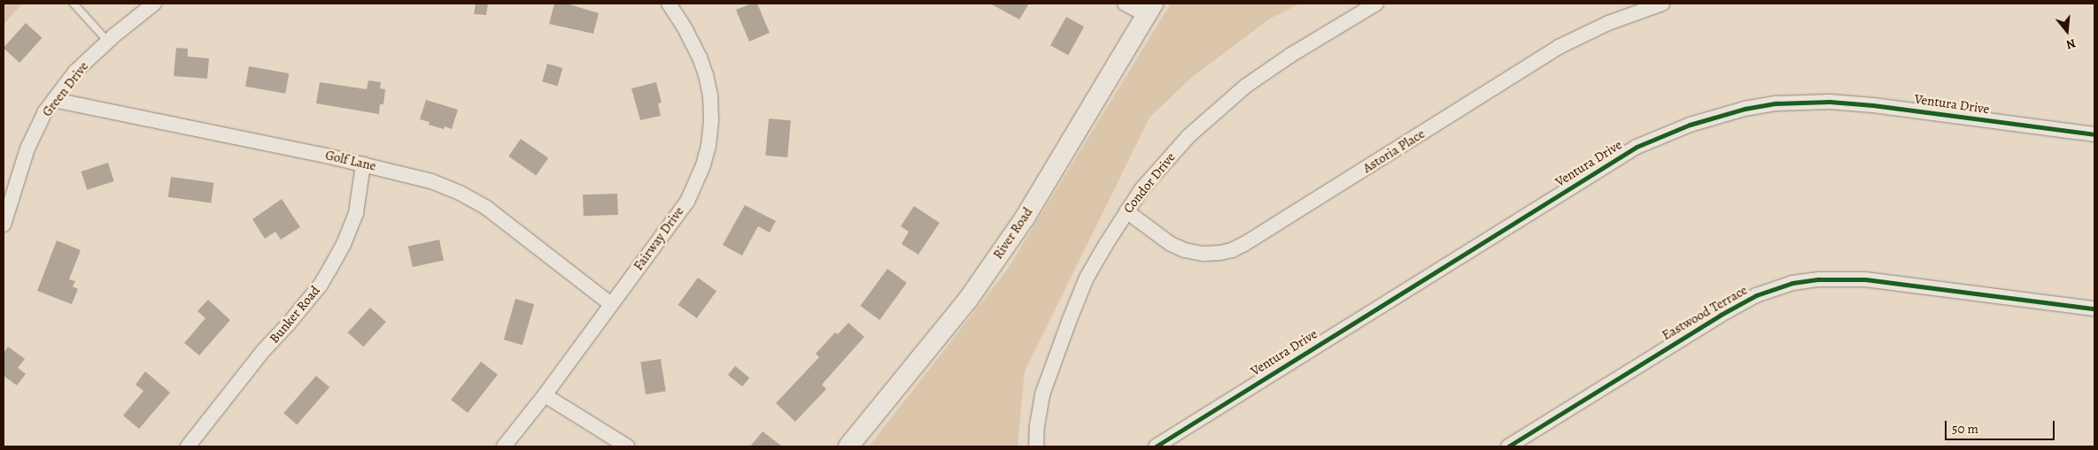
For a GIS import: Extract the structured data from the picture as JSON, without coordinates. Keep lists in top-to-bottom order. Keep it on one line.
{"streets":{"street":["Green Drive","Ventura Drive","Astoria Place","Golf Lane","Condor Drive","River Road","Fairway Drive","Eastwood Terrace","Bunker Road"]},"crossings":[["Green Drive","Golf Lane"],["Astoria Place","Condor Drive"],["Golf Lane","Fairway Drive"],["Golf Lane","Bunker Road"]],"scale_bar":"50 m","north":"bottom"}
